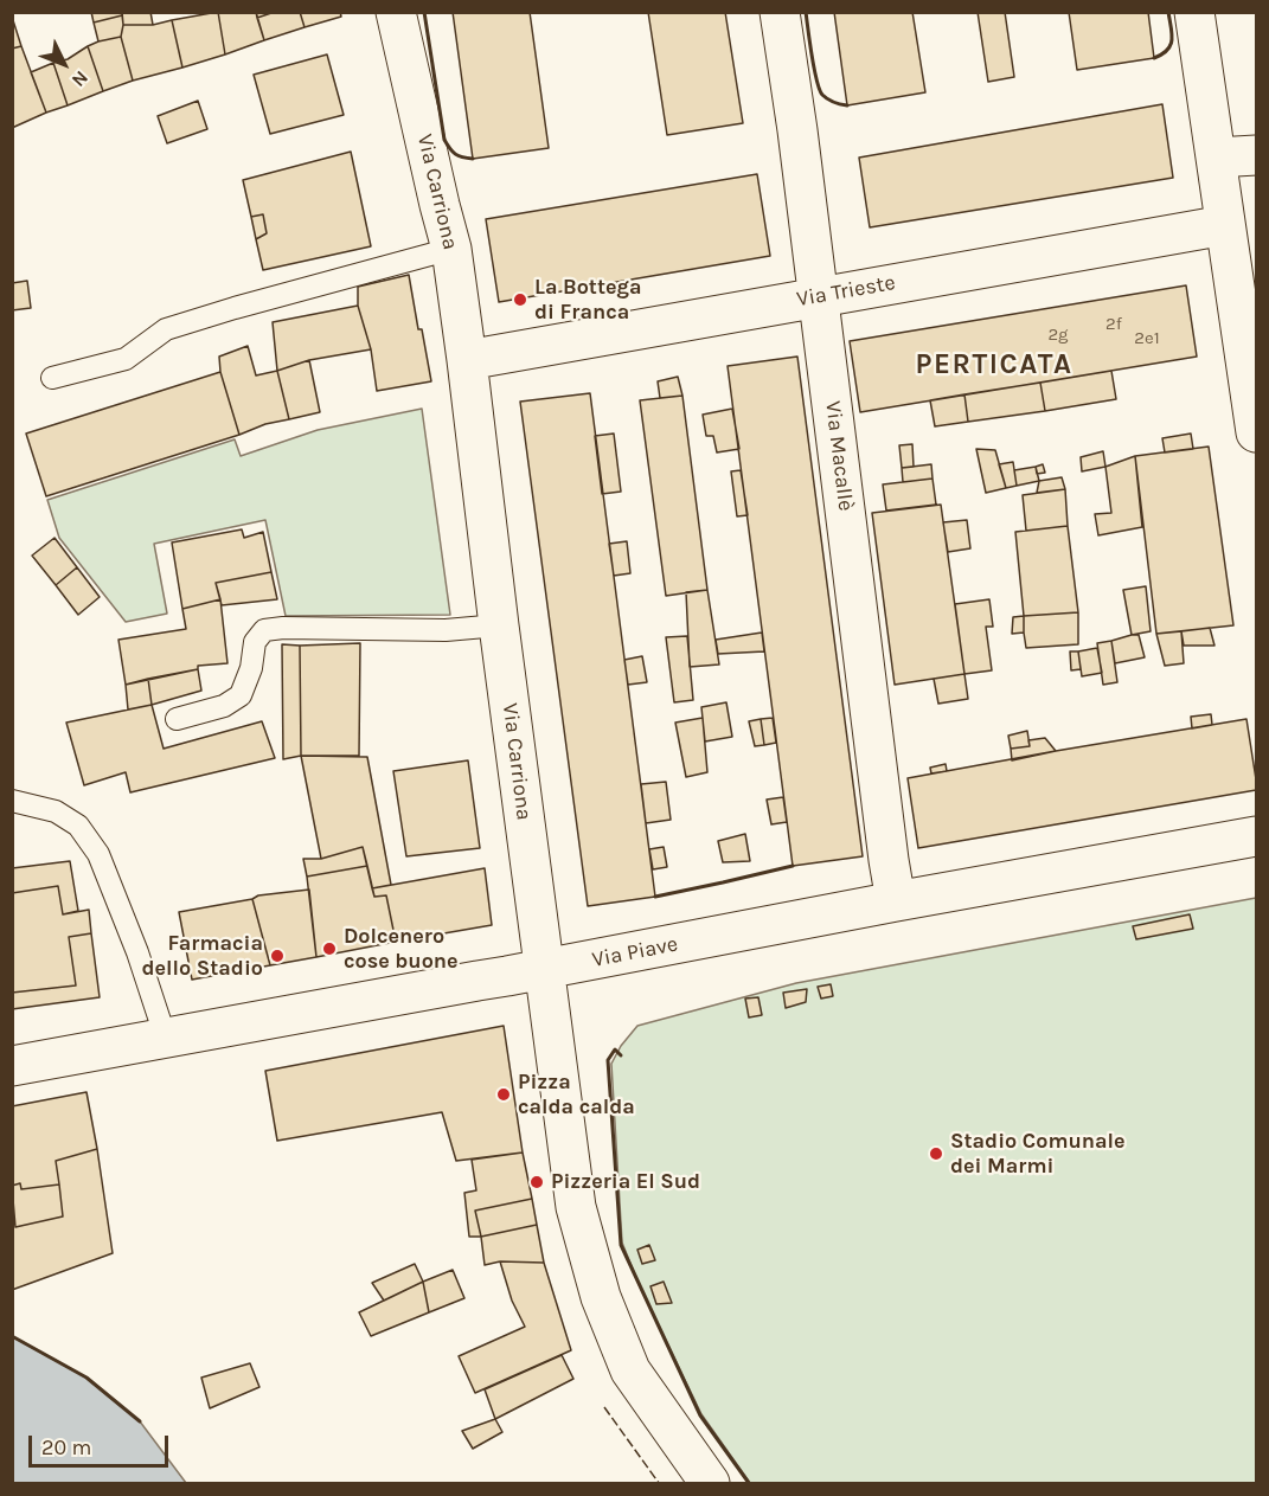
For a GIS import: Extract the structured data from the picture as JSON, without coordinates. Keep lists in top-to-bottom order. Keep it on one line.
{"streets":{"street":["Via Carriona","Via Trieste","Via Macallè","Via Piave"]},"crossings":[["Via Carriona","Via Trieste"],["Via Carriona","Via Piave"],["Via Trieste","Via Macallè"],["Via Macallè","Via Piave"]],"districts":["PERTICATA"],"places":["La Bottega di Franca","Dolcenero cose buone","Farmacia dello Stadio","Pizza calda calda","Stadio Comunale dei Marmi","Pizzeria El Sud"],"house_numbers":["2f","2g","2e1"],"scale_bar":"20 m","north":"bottom right"}
